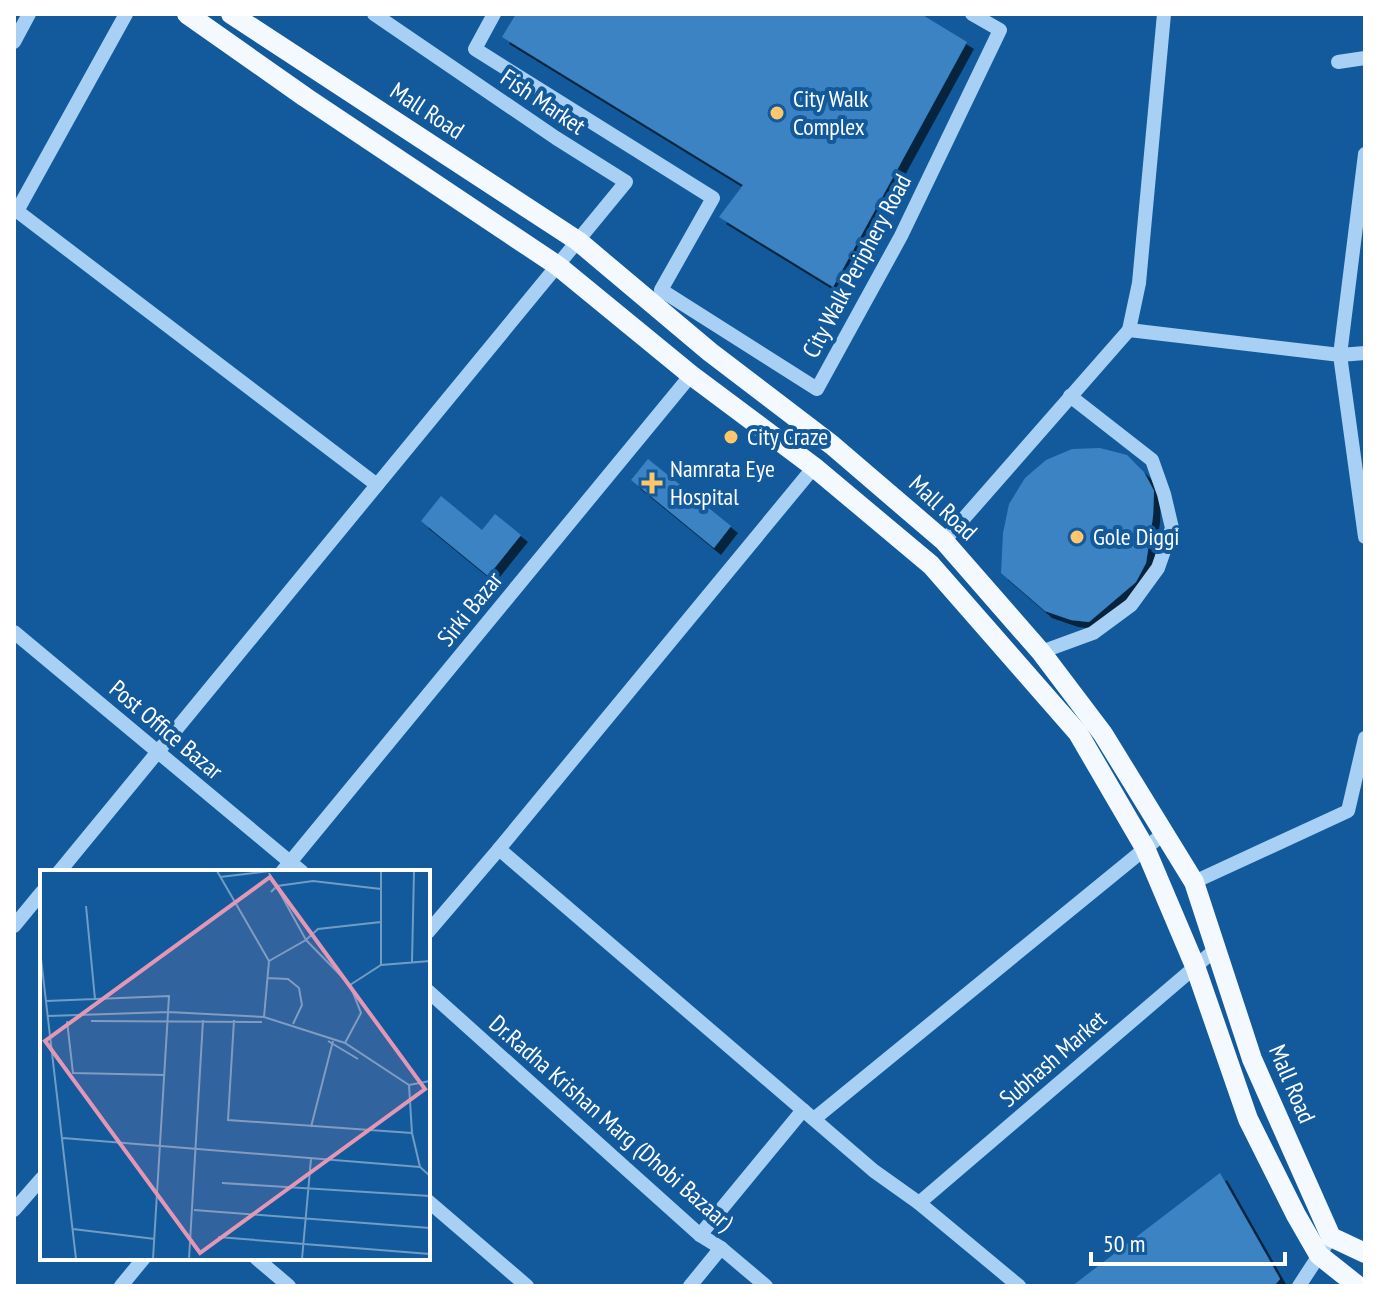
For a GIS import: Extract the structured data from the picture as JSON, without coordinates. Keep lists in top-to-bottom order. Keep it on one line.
{"streets":{"main road":["Mall Road"],"street":["Fish Market","City Walk Periphery Road","Sirki Bazar","Post Office Bazar","Subhash Market","Dr.Radha Krishan Marg (Dhobi Bazaar)"]},"crossings":[["Fish Market","Mall Road"],["Mall Road","Subhash Market"],["Sirki Bazar","Post Office Bazar"]],"places":{"other":["City Walk Complex","City Craze","Gole Diggi"],"health":["Namrata Eye Hospital"]},"scale_bar":"50 m"}
